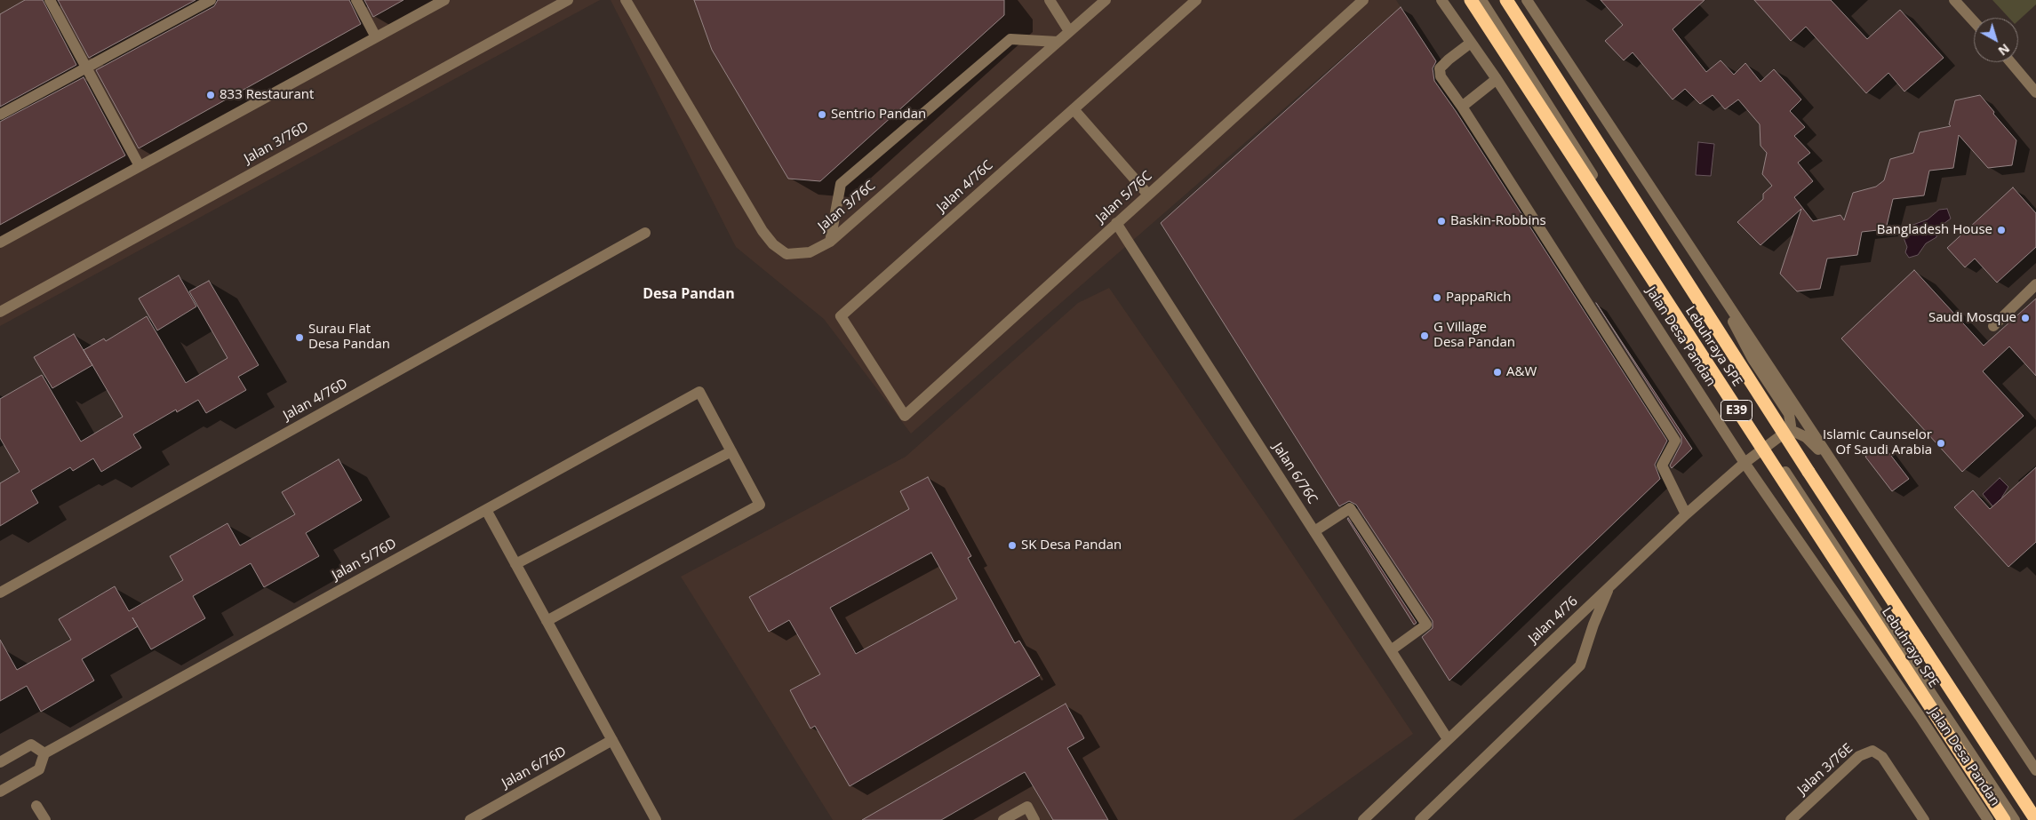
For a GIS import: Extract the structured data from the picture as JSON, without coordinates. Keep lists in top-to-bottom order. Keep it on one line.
{"streets":{"highway":["Lebuhraya SPE","E39"],"street":["Jalan 3/76D","Jalan 4/76C","Jalan 5/76C","Jalan 3/76C","Jalan Desa Pandan","Jalan 4/76D","Jalan 6/76C","Jalan 5/76D","Jalan 4/76","Jalan 6/76D","Jalan 3/76E"]},"crossings":[["Jalan 4/76C","Jalan 5/76C"],["Jalan 5/76C","Jalan 6/76C"],["Jalan Desa Pandan","Jalan 4/76"],["Jalan 6/76C","Jalan 4/76"]],"districts":["Desa Pandan"],"places":["833 Restaurant","Sentrio Pandan","Baskin-Robbins","Bangladesh House","PappaRich","Saudi Mosque","G Village Desa Pandan","Surau Flat Desa Pandan","A&W","Islamic Caunselor Of Saudi Arabia","SK Desa Pandan"],"north":"bottom right"}
